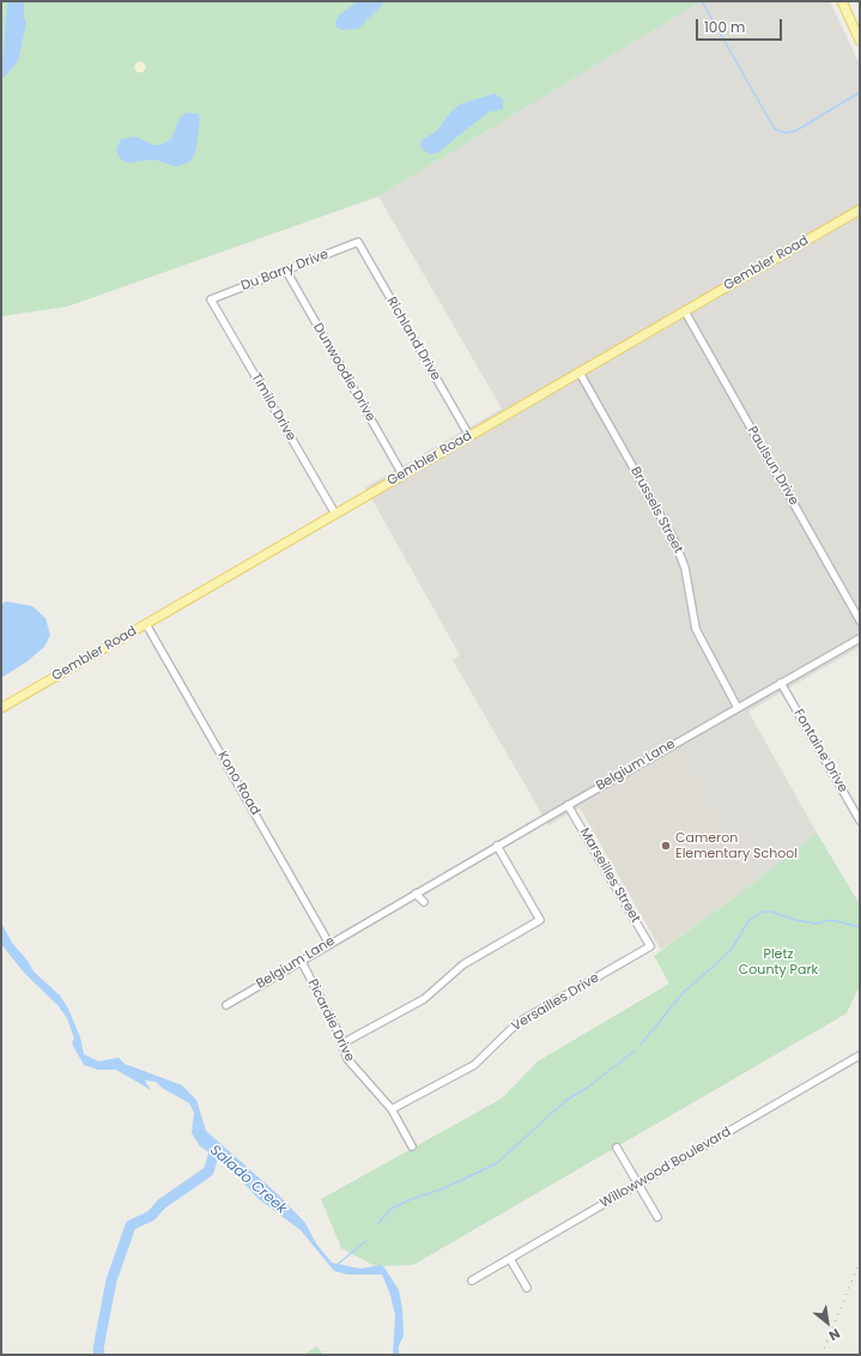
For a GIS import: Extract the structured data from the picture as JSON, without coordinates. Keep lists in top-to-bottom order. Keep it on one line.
{"streets":{"main road":["Gembler Road"],"street":["Du Barry Drive","Richland Drive","Dunwoodie Drive","Timilo Drive","Paulsun Drive","Brussels Street","Fontaine Drive","Belgium Lane","Kono Road","Marseilles Street","Versailles Drive","Picardie Drive","Willowwood Boulevard"]},"crossings":[["Gembler Road","Richland Drive"],["Gembler Road","Dunwoodie Drive"],["Gembler Road","Timilo Drive"],["Gembler Road","Paulsun Drive"],["Gembler Road","Brussels Street"],["Gembler Road","Kono Road"],["Du Barry Drive","Richland Drive"],["Du Barry Drive","Dunwoodie Drive"],["Du Barry Drive","Timilo Drive"],["Brussels Street","Belgium Lane"],["Fontaine Drive","Belgium Lane"],["Belgium Lane","Kono Road"],["Belgium Lane","Marseilles Street"],["Belgium Lane","Picardie Drive"],["Marseilles Street","Versailles Drive"],["Versailles Drive","Picardie Drive"]],"water":["Salado Creek"],"parks":["Pletz County Park"],"places":["Cameron Elementary School"],"scale_bar":"100 m","north":"bottom right"}
